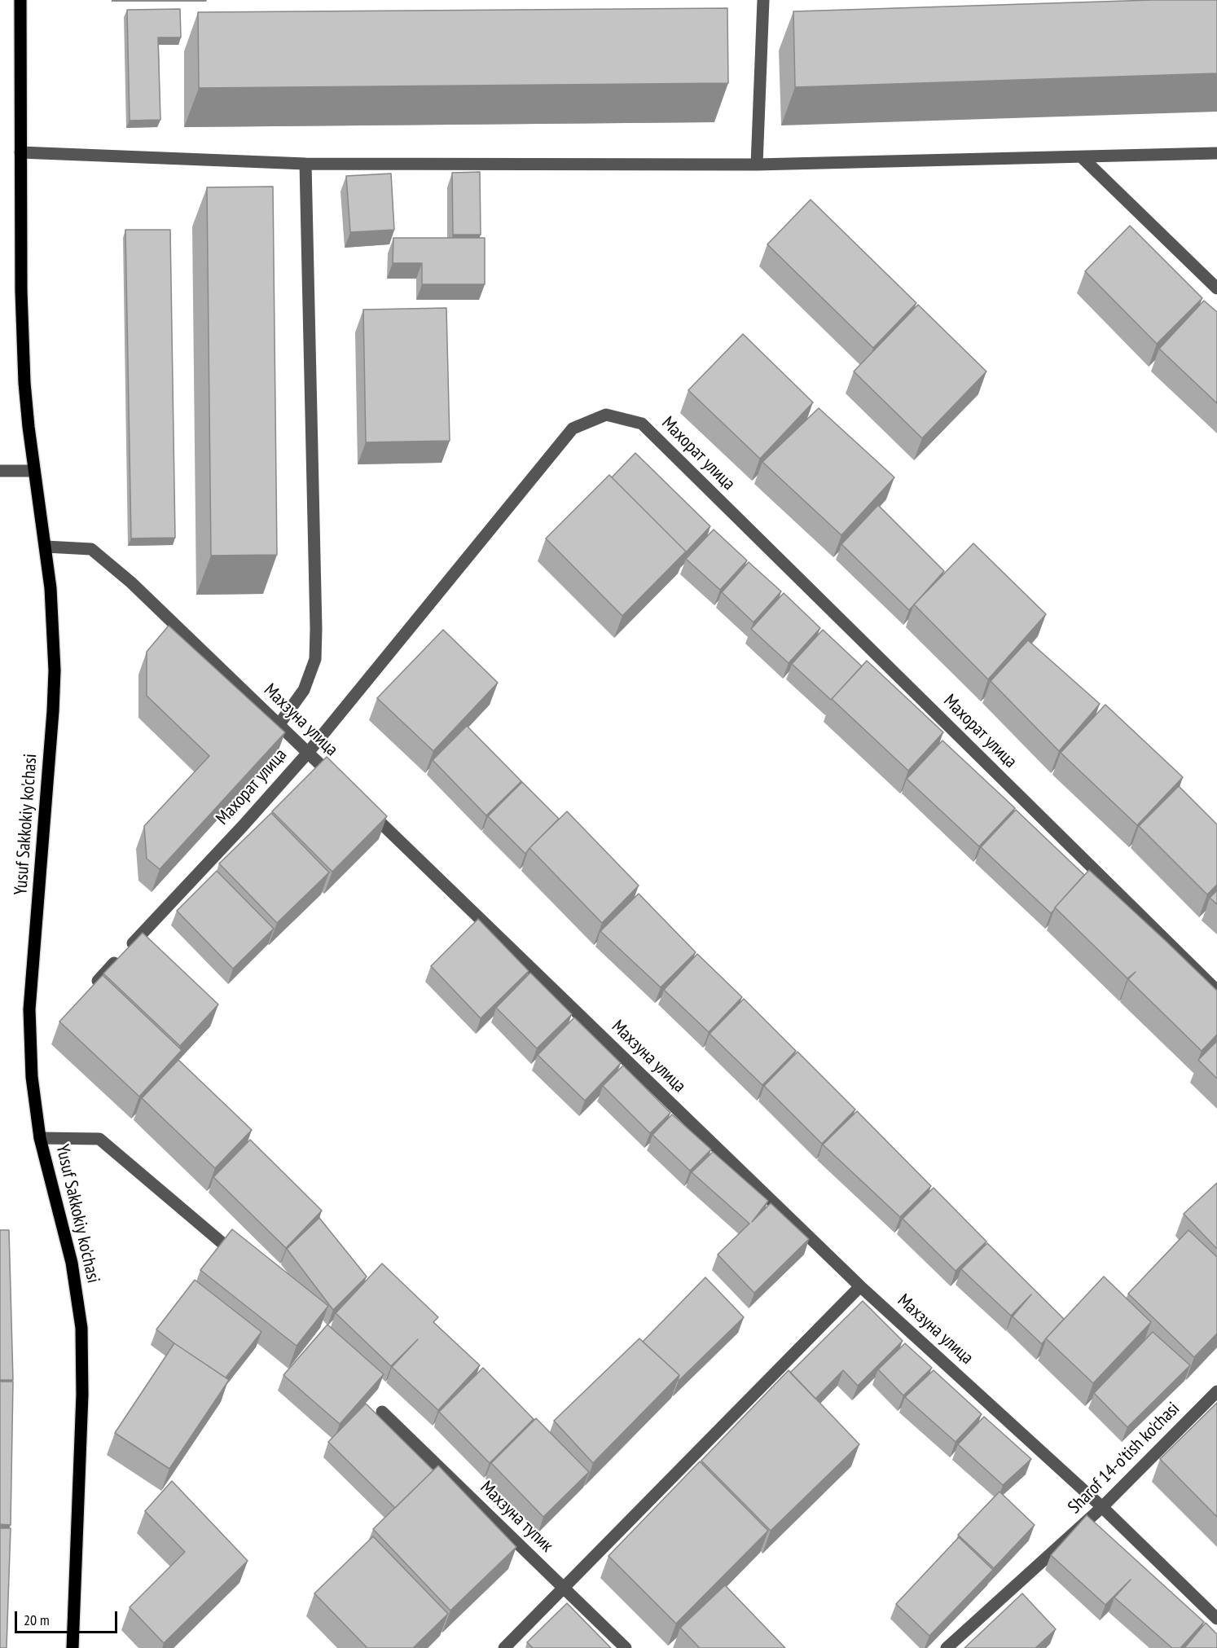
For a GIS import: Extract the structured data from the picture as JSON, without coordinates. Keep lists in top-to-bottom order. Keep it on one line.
{"streets":{"main road":["Yusuf Sakkokiy ko'chasi"],"street":["Махорат улица","Махзуна улица","Sharof 14-o'tish ko'chasi","Махзуна тупик"]},"crossings":[["Махорат улица","Махзуна улица"],["Махзуна улица","Yusuf Sakkokiy ko'chasi"],["Махзуна улица","Sharof 14-o'tish ko'chasi"]],"scale_bar":"20 m"}
